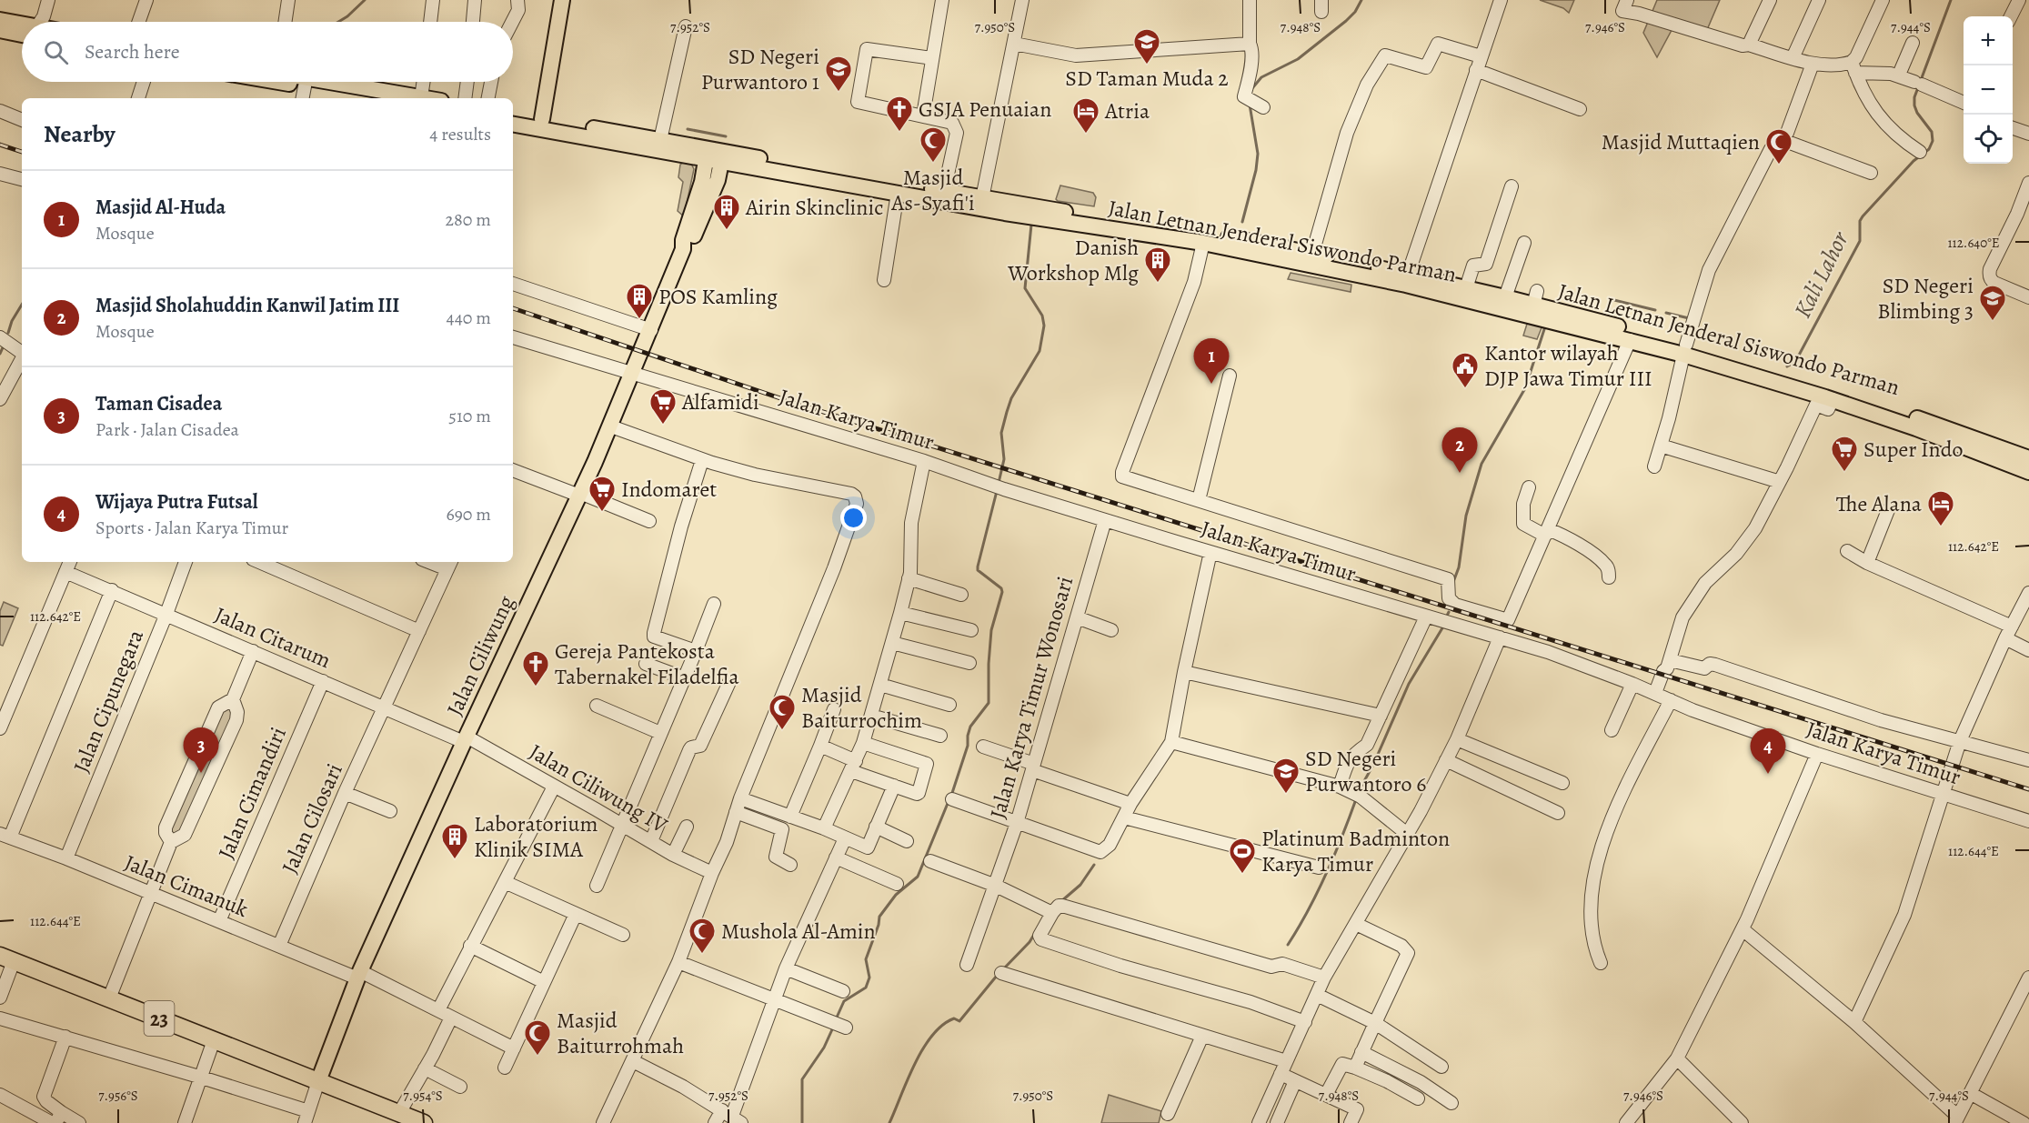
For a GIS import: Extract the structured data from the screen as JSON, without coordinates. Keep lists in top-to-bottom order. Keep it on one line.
{"streets":{"highway":["23"],"main road":["Jalan Letnan Jenderal Siswondo Parman","Jalan Ciliwung"],"street":["Jalan Karya Timur","Jalan Citarum","Jalan Karya Timur Wonosari","Jalan Cipunegara","Jalan Ciliwung IV","Jalan Cimandiri","Jalan Cilosari","Jalan Cimanuk"]},"crossings":[["Jalan Letnan Jenderal Siswondo Parman","Jalan Ciliwung"],["Jalan Karya Timur","Jalan Ciliwung"],["Jalan Karya Timur","Jalan Karya Timur Wonosari"],["Jalan Citarum","Jalan Ciliwung"],["Jalan Citarum","Jalan Cipunegara"],["Jalan Citarum","Jalan Ciliwung IV"],["Jalan Citarum","Jalan Cimandiri"],["Jalan Citarum","Jalan Cilosari"],["Jalan Ciliwung","Jalan Ciliwung IV"],["Jalan Ciliwung","Jalan Cimanuk"],["Jalan Ciliwung","23"],["Jalan Cipunegara","Jalan Cimanuk"],["Jalan Cimandiri","Jalan Cimanuk"],["Jalan Cilosari","Jalan Cimanuk"]],"water":["Kali Lahor"],"places":{"school or university":["SD Taman Muda 2","SD Negeri Purwantoro 1","SD Negeri Blimbing 3","SD Negeri Purwantoro 6"],"church":["GSJA Penuaian","Gereja Pantekosta Tabernakel Filadelfia"],"hotel":["Atria","The Alana"],"mosque":["Masjid As-Syafi'i","Masjid Muttaqien","Masjid Baiturrochim","Mushola Al-Amin","Masjid Baiturrohmah"],"building":["Airin Skinclinic","Danish Workshop Mlg","POS Kamling","Laboratorium Klinik SIMA"],"public building":["Kantor wilayah DJP Jawa Timur III"],"supermarket":["Alfamidi","Super Indo","Indomaret"],"sports":["Platinum Badminton Karya Timur"]},"page":{"map_buttons":["+","−"],"search":"Search here","heading":["Nearby","4 results"],"list":[{"mark":"1","name":"Masjid Al-Huda","note":"Mosque","value":"280 m"},{"mark":"2","name":"Masjid Sholahuddin Kanwil Jatim III","note":"Mosque","value":"440 m"},{"mark":"3","name":"Taman Cisadea","note":"Park · Jalan Cisadea","value":"510 m"},{"mark":"4","name":"Wijaya Putra Futsal","note":"Sports · Jalan Karya Timur","value":"690 m"}],"pins":["1","2","3","4"]},"coordinates":["7.952°S","7.950°S","7.948°S","7.946°S","7.944°S","112.640°E","112.642°E","112.644°E","7.956°S","7.954°S"]}
